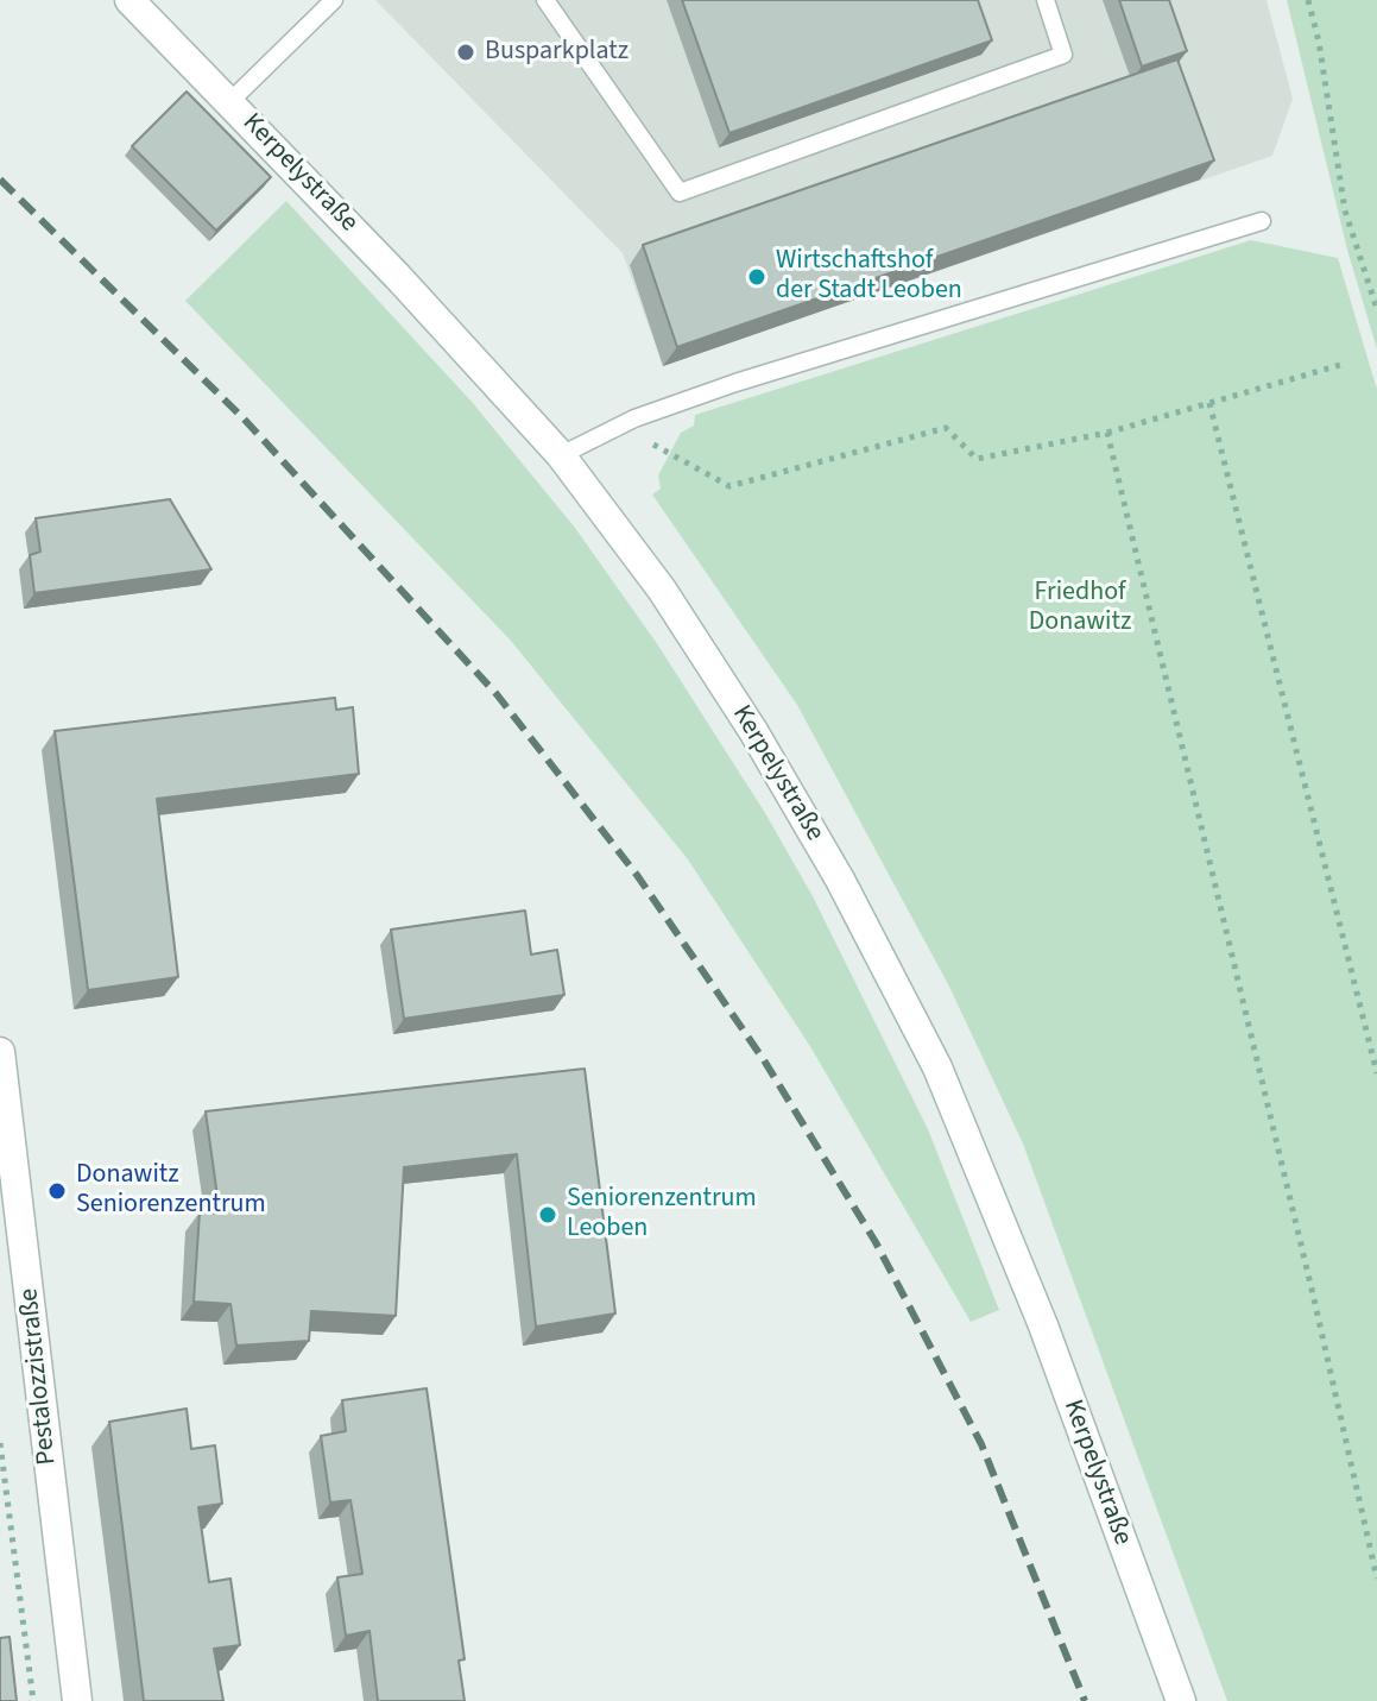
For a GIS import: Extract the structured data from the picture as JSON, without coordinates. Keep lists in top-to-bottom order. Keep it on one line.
{"streets":{"main road":["Kerpelystraße","Pestalozzistraße"]},"parks":["Friedhof Donawitz"],"places":["Busparkplatz","Wirtschaftshof der Stadt Leoben","Donawitz Seniorenzentrum","Seniorenzentrum Leoben"]}
